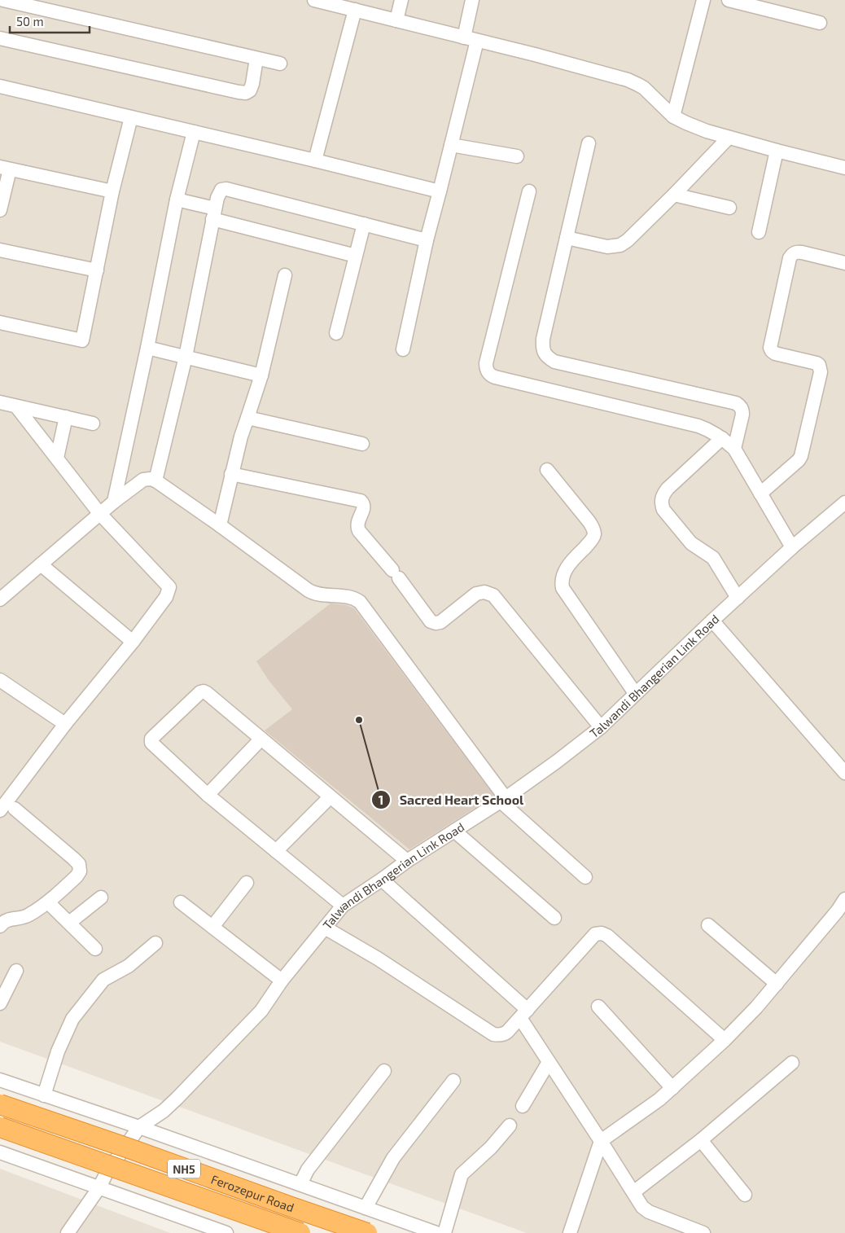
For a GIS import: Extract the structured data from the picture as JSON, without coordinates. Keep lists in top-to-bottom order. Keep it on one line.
{"streets":{"highway":["NH5","Ferozepur Road"],"street":["Talwandi Bhangerian Link Road"]},"places":["Sacred Heart School"],"scale_bar":"50 m"}
